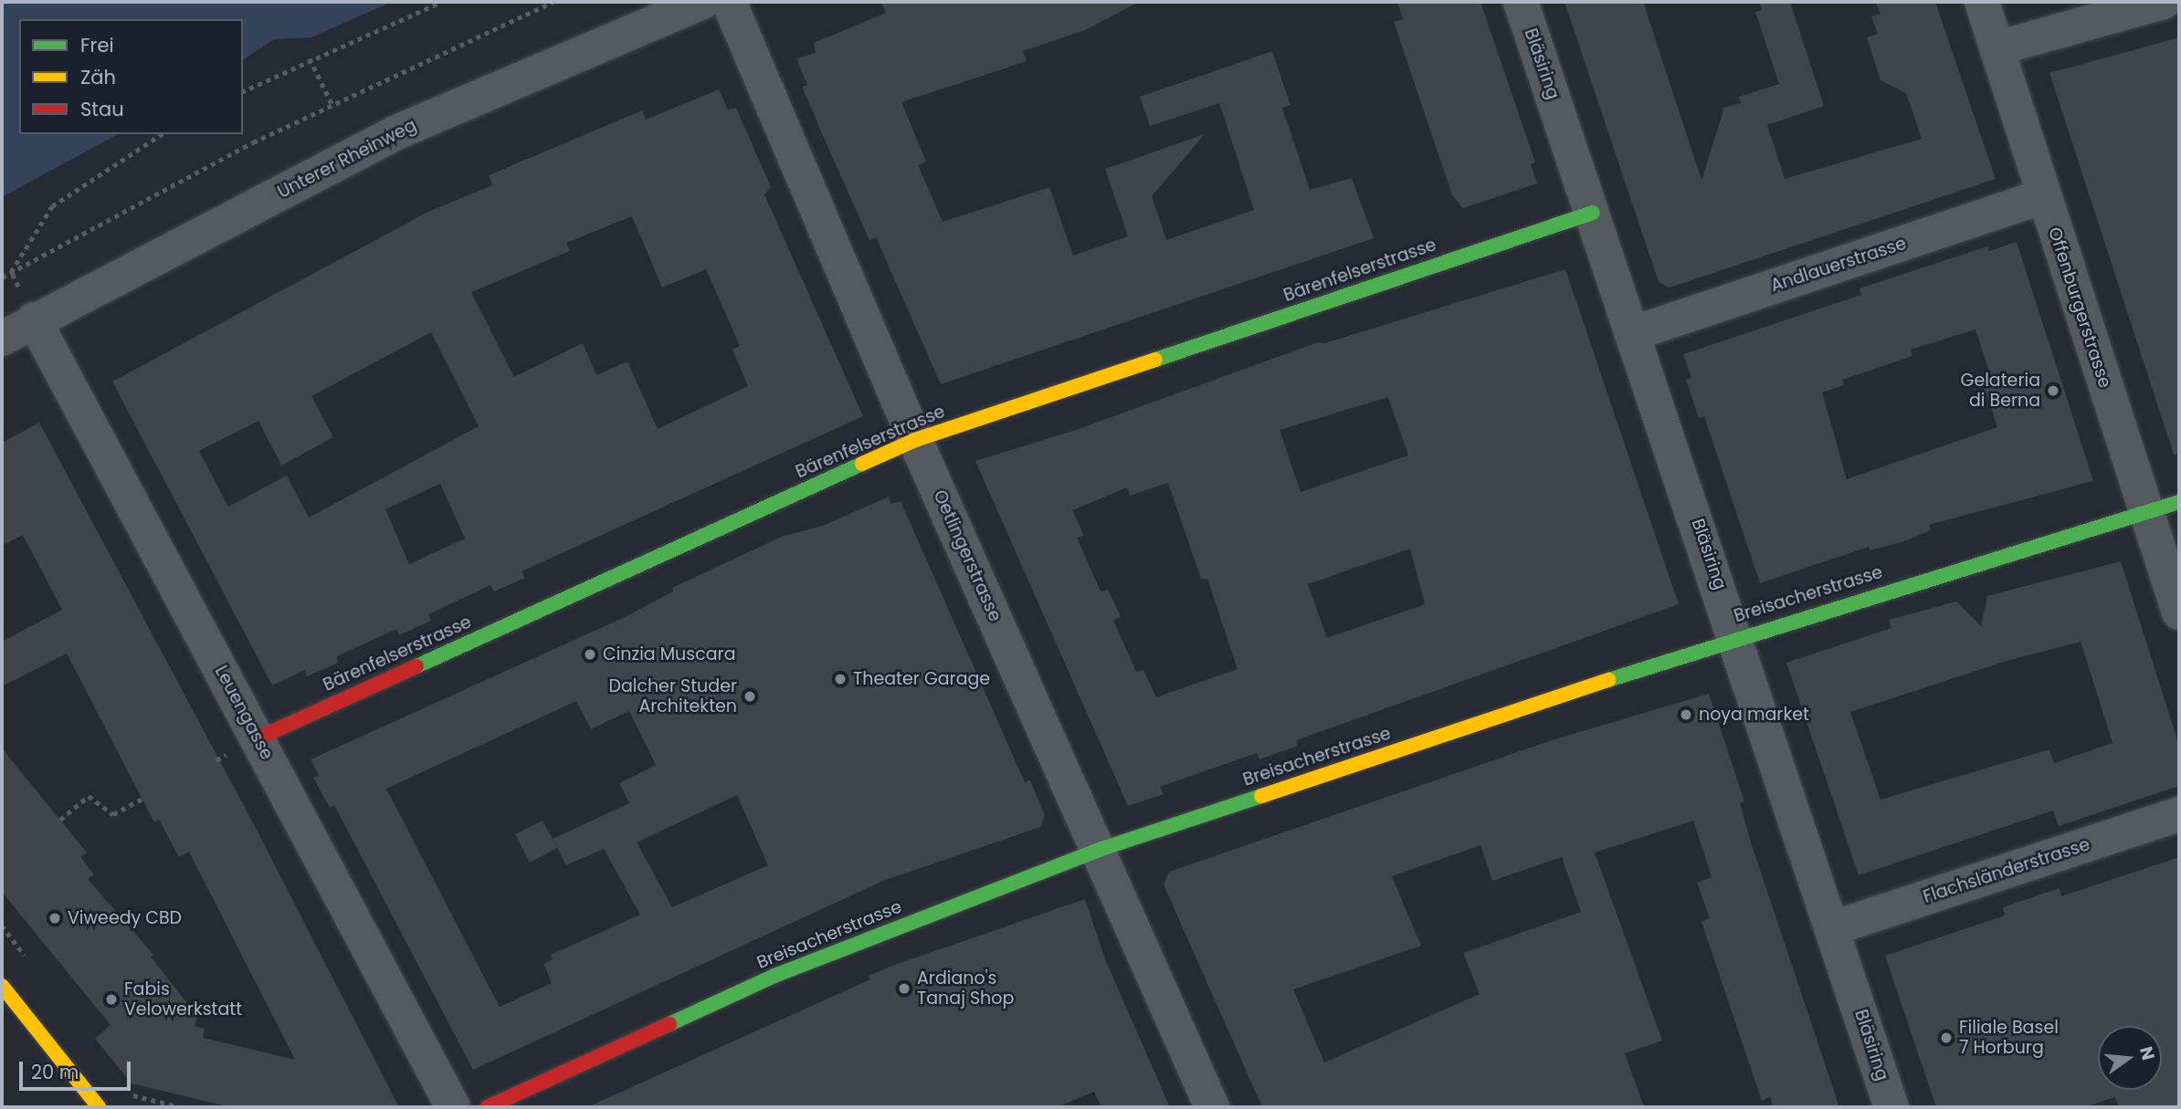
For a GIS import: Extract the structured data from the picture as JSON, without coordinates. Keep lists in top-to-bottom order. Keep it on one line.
{"streets":{"street":["Bläsiring","Unterer Rheinweg","Andlauerstrasse","Bärenfelserstrasse","Offenburgerstrasse","Oetlingerstrasse","Breisacherstrasse","Leuengasse","Flachsländerstrasse"]},"crossings":[["Bläsiring","Andlauerstrasse"],["Bläsiring","Bärenfelserstrasse"],["Bläsiring","Breisacherstrasse"],["Bläsiring","Flachsländerstrasse"],["Unterer Rheinweg","Leuengasse"],["Andlauerstrasse","Offenburgerstrasse"],["Bärenfelserstrasse","Oetlingerstrasse"],["Bärenfelserstrasse","Leuengasse"],["Offenburgerstrasse","Breisacherstrasse"],["Oetlingerstrasse","Breisacherstrasse"]],"places":["Gelateria di Berna","Cinzia Muscara","Theater Garage","Dalcher Studer Architekten","noya market","Viweedy CBD","Ardiano's Tanaj Shop","Fabis Velowerkstatt","Filiale Basel 7 Horburg"],"legend":["Frei","Zäh","Stau"],"scale_bar":"20 m","north":"right"}
